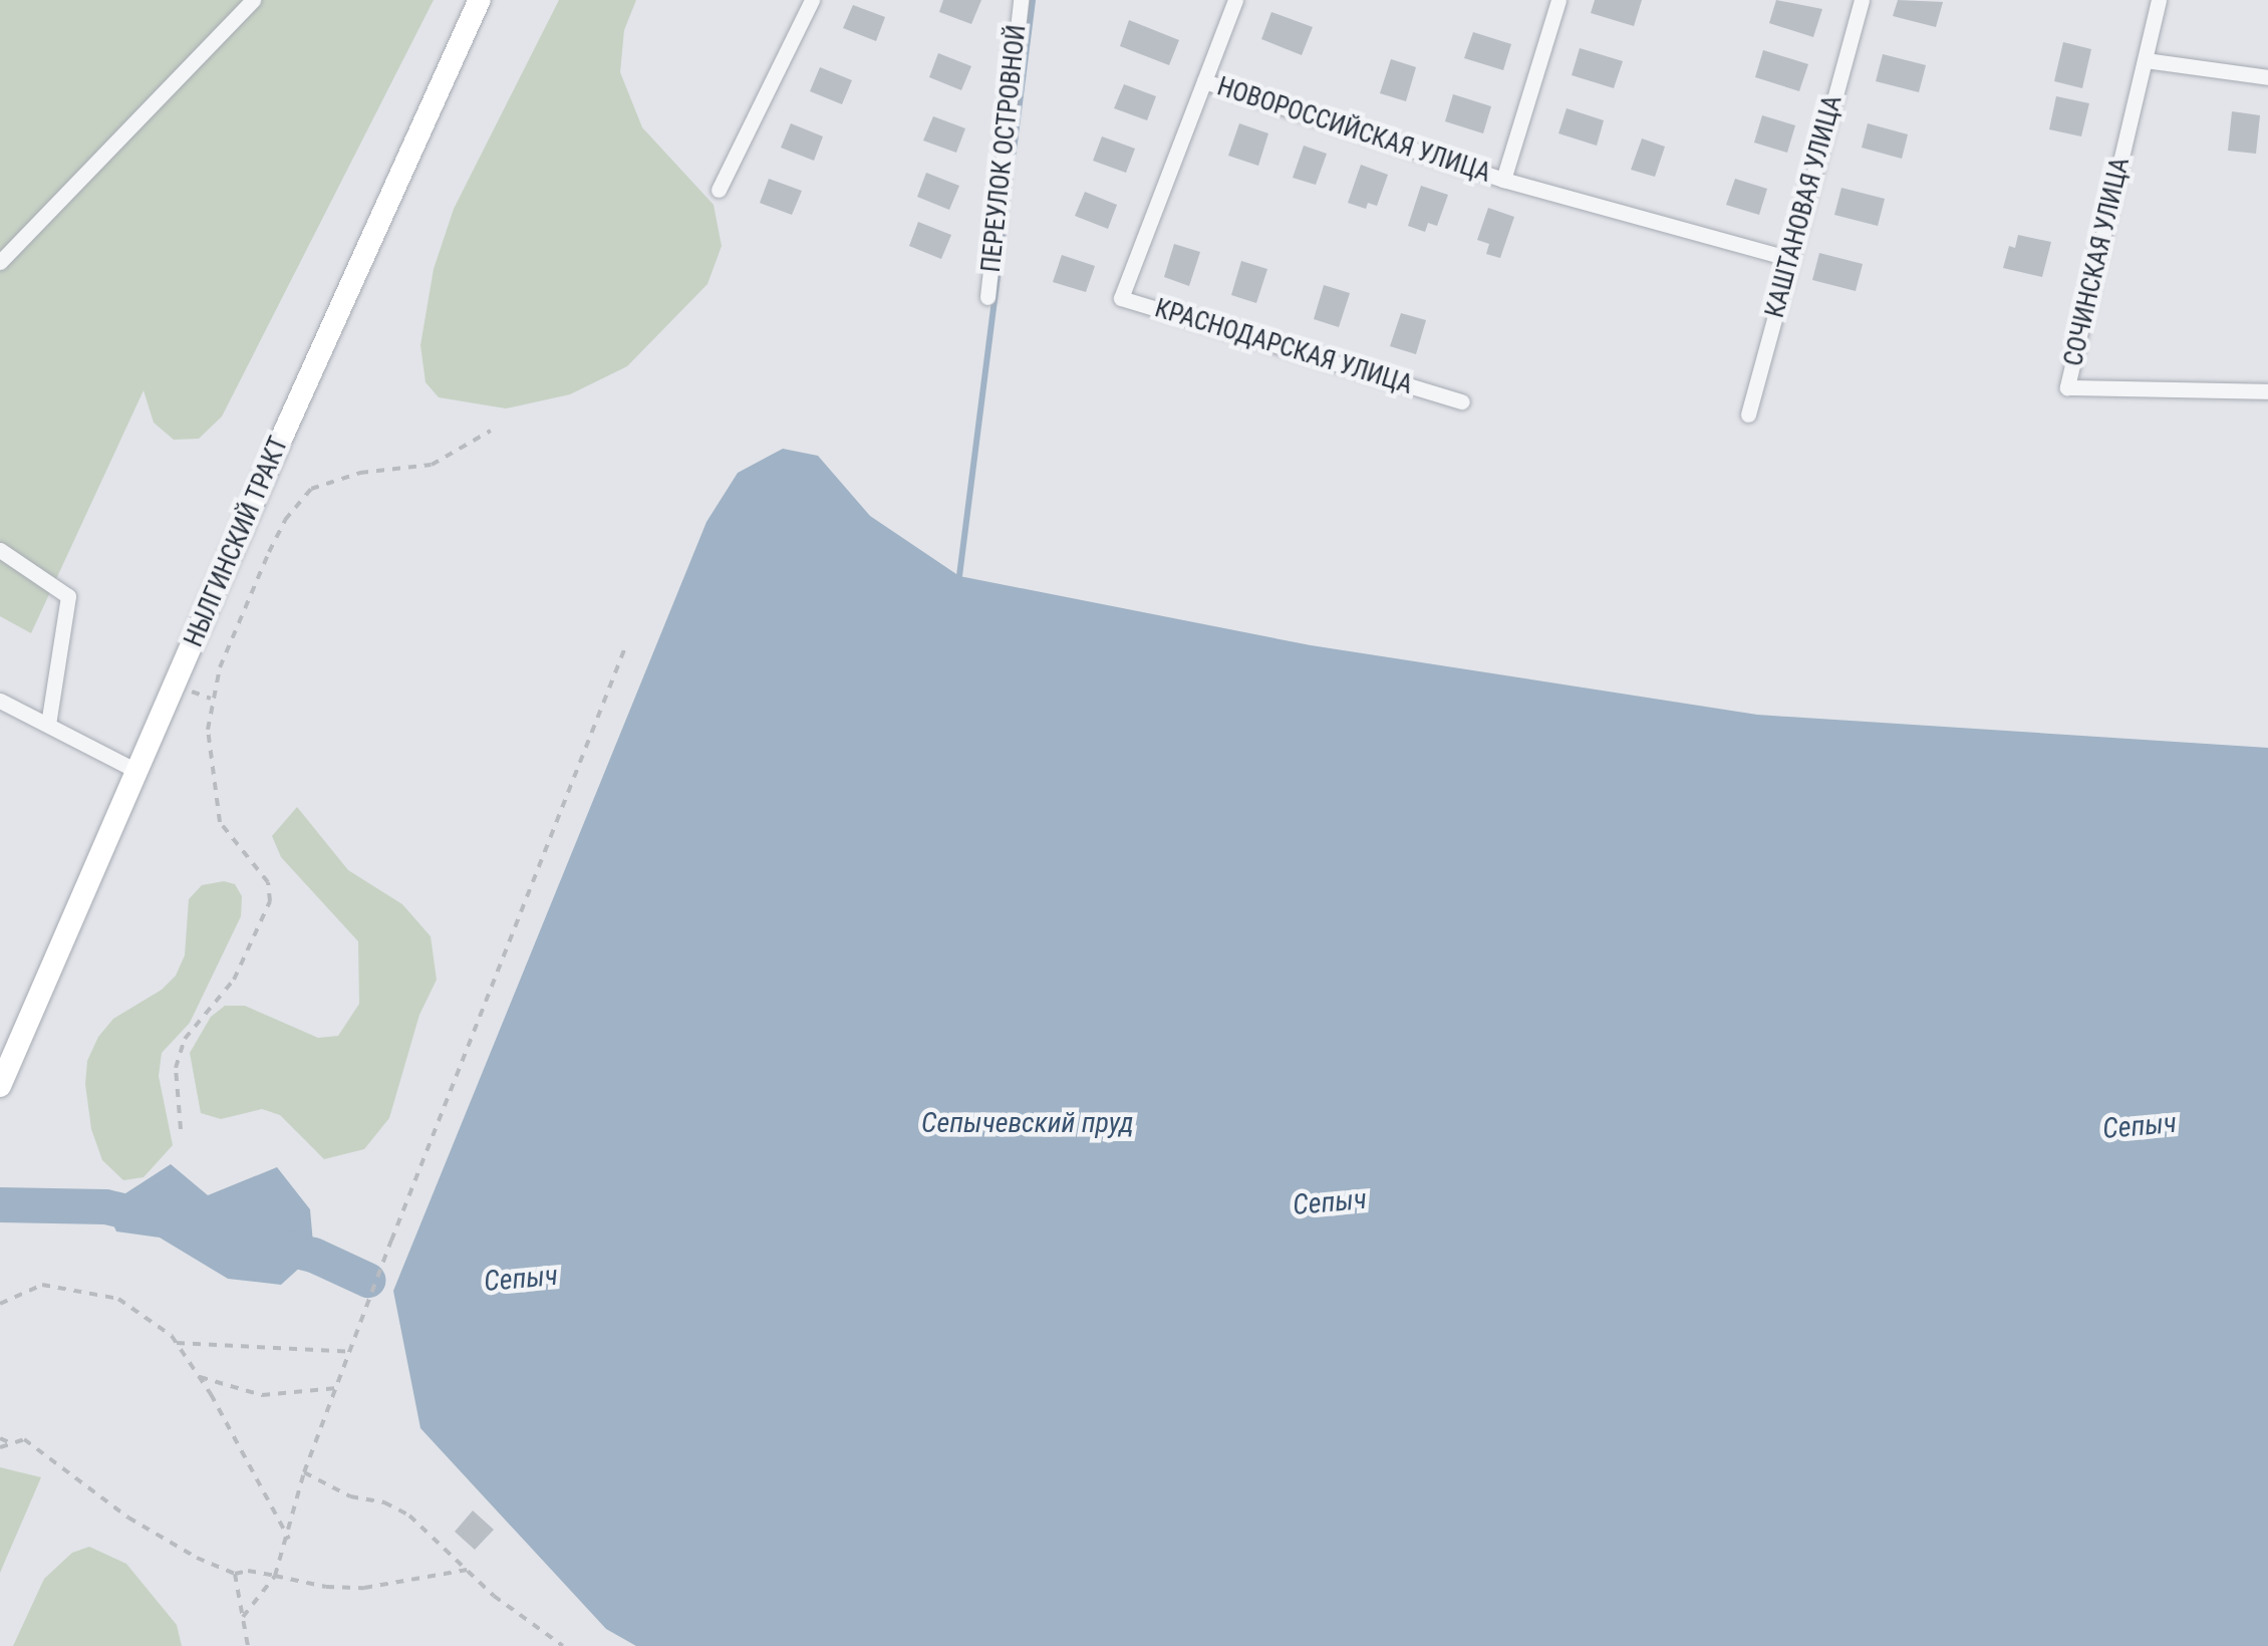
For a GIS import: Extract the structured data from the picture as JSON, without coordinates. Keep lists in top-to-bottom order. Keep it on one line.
{"streets":{"main road":["НЫЛГИНСКИЙ ТРАКТ"],"street":["НОВОРОССИЙСКАЯ УЛИЦА","ПЕРЕУЛОК ОСТРОВНОЙ","КАШТАНОВАЯ УЛИЦА","СОЧИНСКАЯ УЛИЦА","КРАСНОДАРСКАЯ УЛИЦА"]},"crossings":[["НОВОРОССИЙСКАЯ УЛИЦА","КАШТАНОВАЯ УЛИЦА"],["НОВОРОССИЙСКАЯ УЛИЦА","КРАСНОДАРСКАЯ УЛИЦА"]],"water":["Сепычевский пруд","Сепыч"]}
